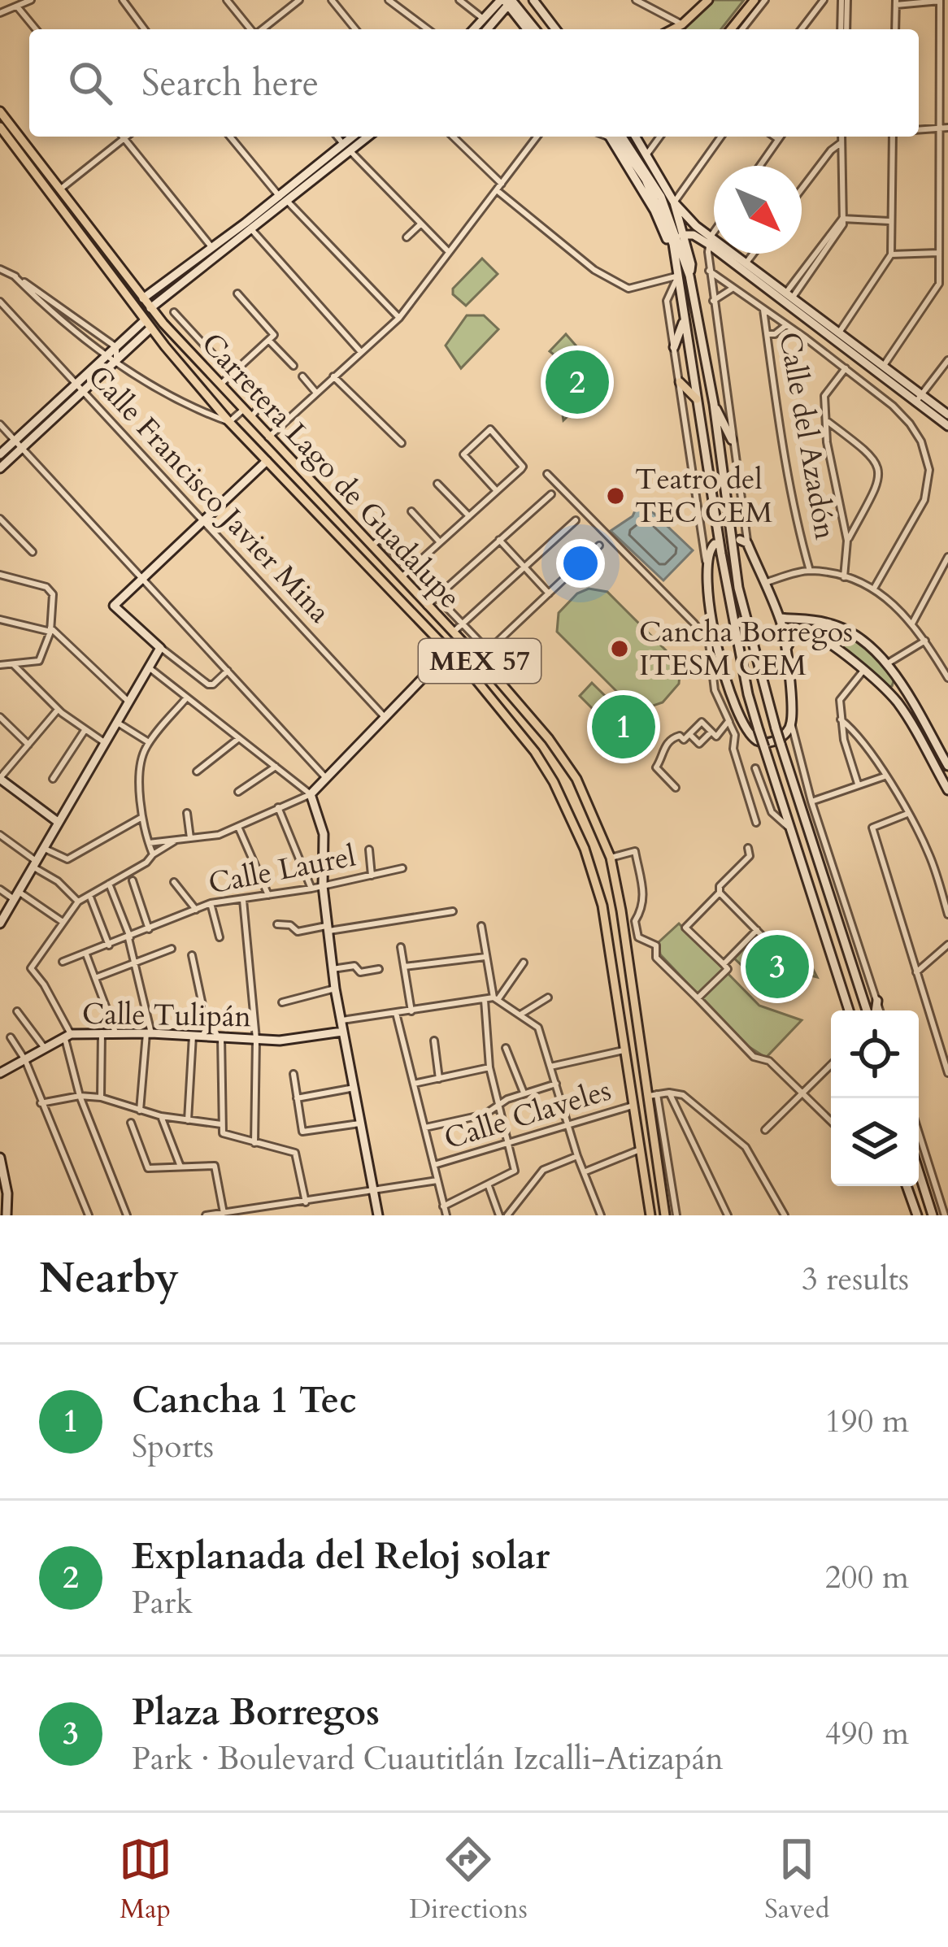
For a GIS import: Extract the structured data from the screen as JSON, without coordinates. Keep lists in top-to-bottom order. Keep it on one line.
{"streets":{"main road":["Carretera Lago de Guadalupe","MEX 57"],"street":["Calle del Azadón","Calle Francisco Javier Mina","Calle Laurel","Calle Tulipán","Calle Claveles"]},"crossings":[["Carretera Lago de Guadalupe","Calle Claveles"]],"places":["Teatro del TEC CEM","Cancha Borregos ITESM CEM"],"north":"bottom right","page":{"search":"Search here","pins":["2","1","3"],"heading":["Nearby","3 results"],"list":[{"mark":"1","name":"Cancha 1 Tec","note":"Sports","value":"190 m"},{"mark":"2","name":"Explanada del Reloj solar","note":"Park","value":"200 m"},{"mark":"3","name":"Plaza Borregos","note":"Park · Boulevard Cuautitlán Izcalli-Atizapán","value":"490 m"}],"nav":["Map","Directions","Saved"]}}
